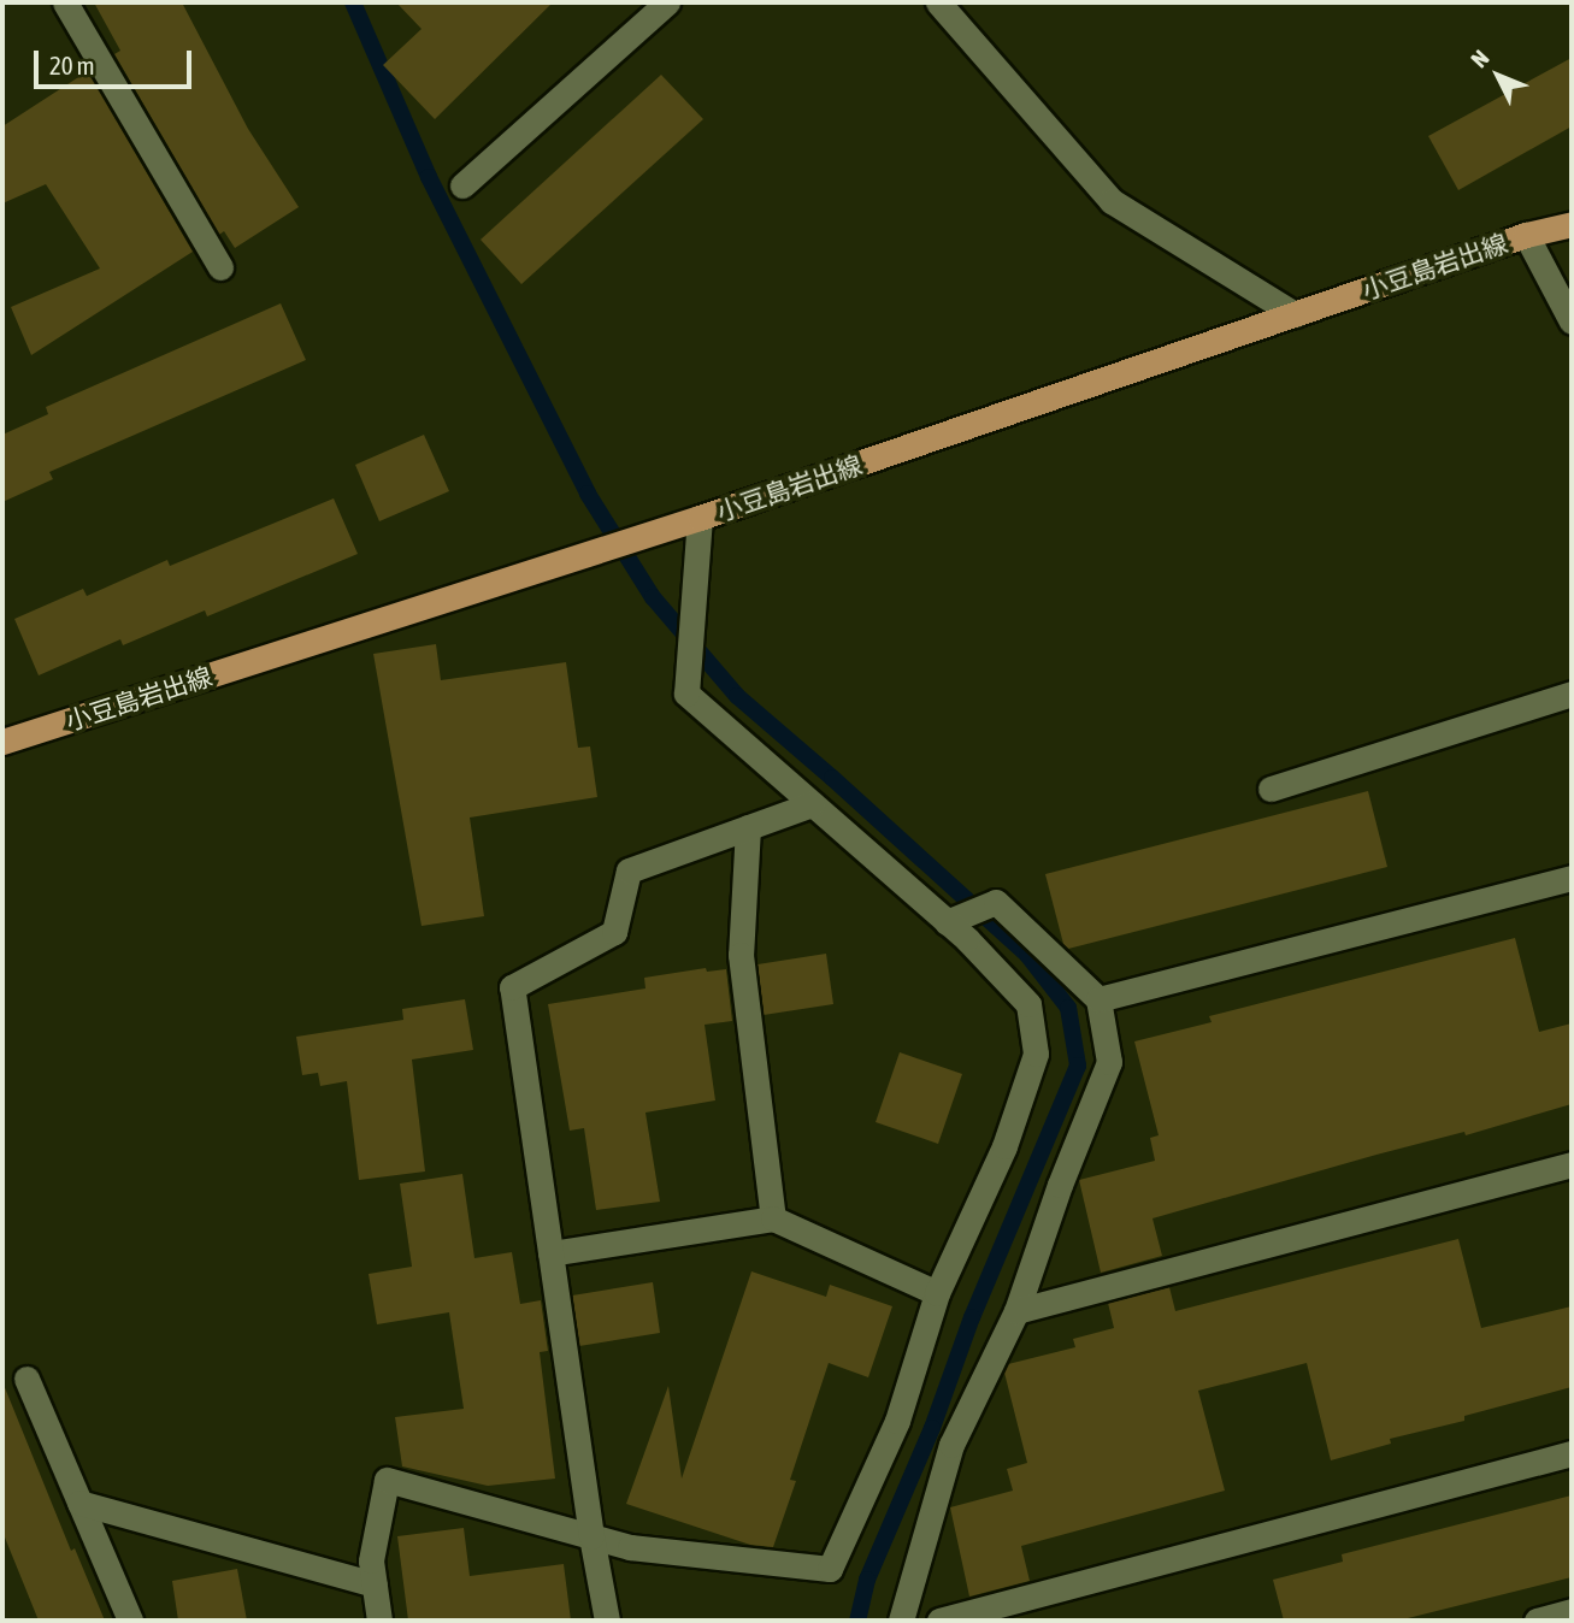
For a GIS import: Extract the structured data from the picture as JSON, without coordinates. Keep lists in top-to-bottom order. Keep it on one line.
{"streets":{"main road":["小豆島岩出線"]},"scale_bar":"20 m","north":"top left"}
